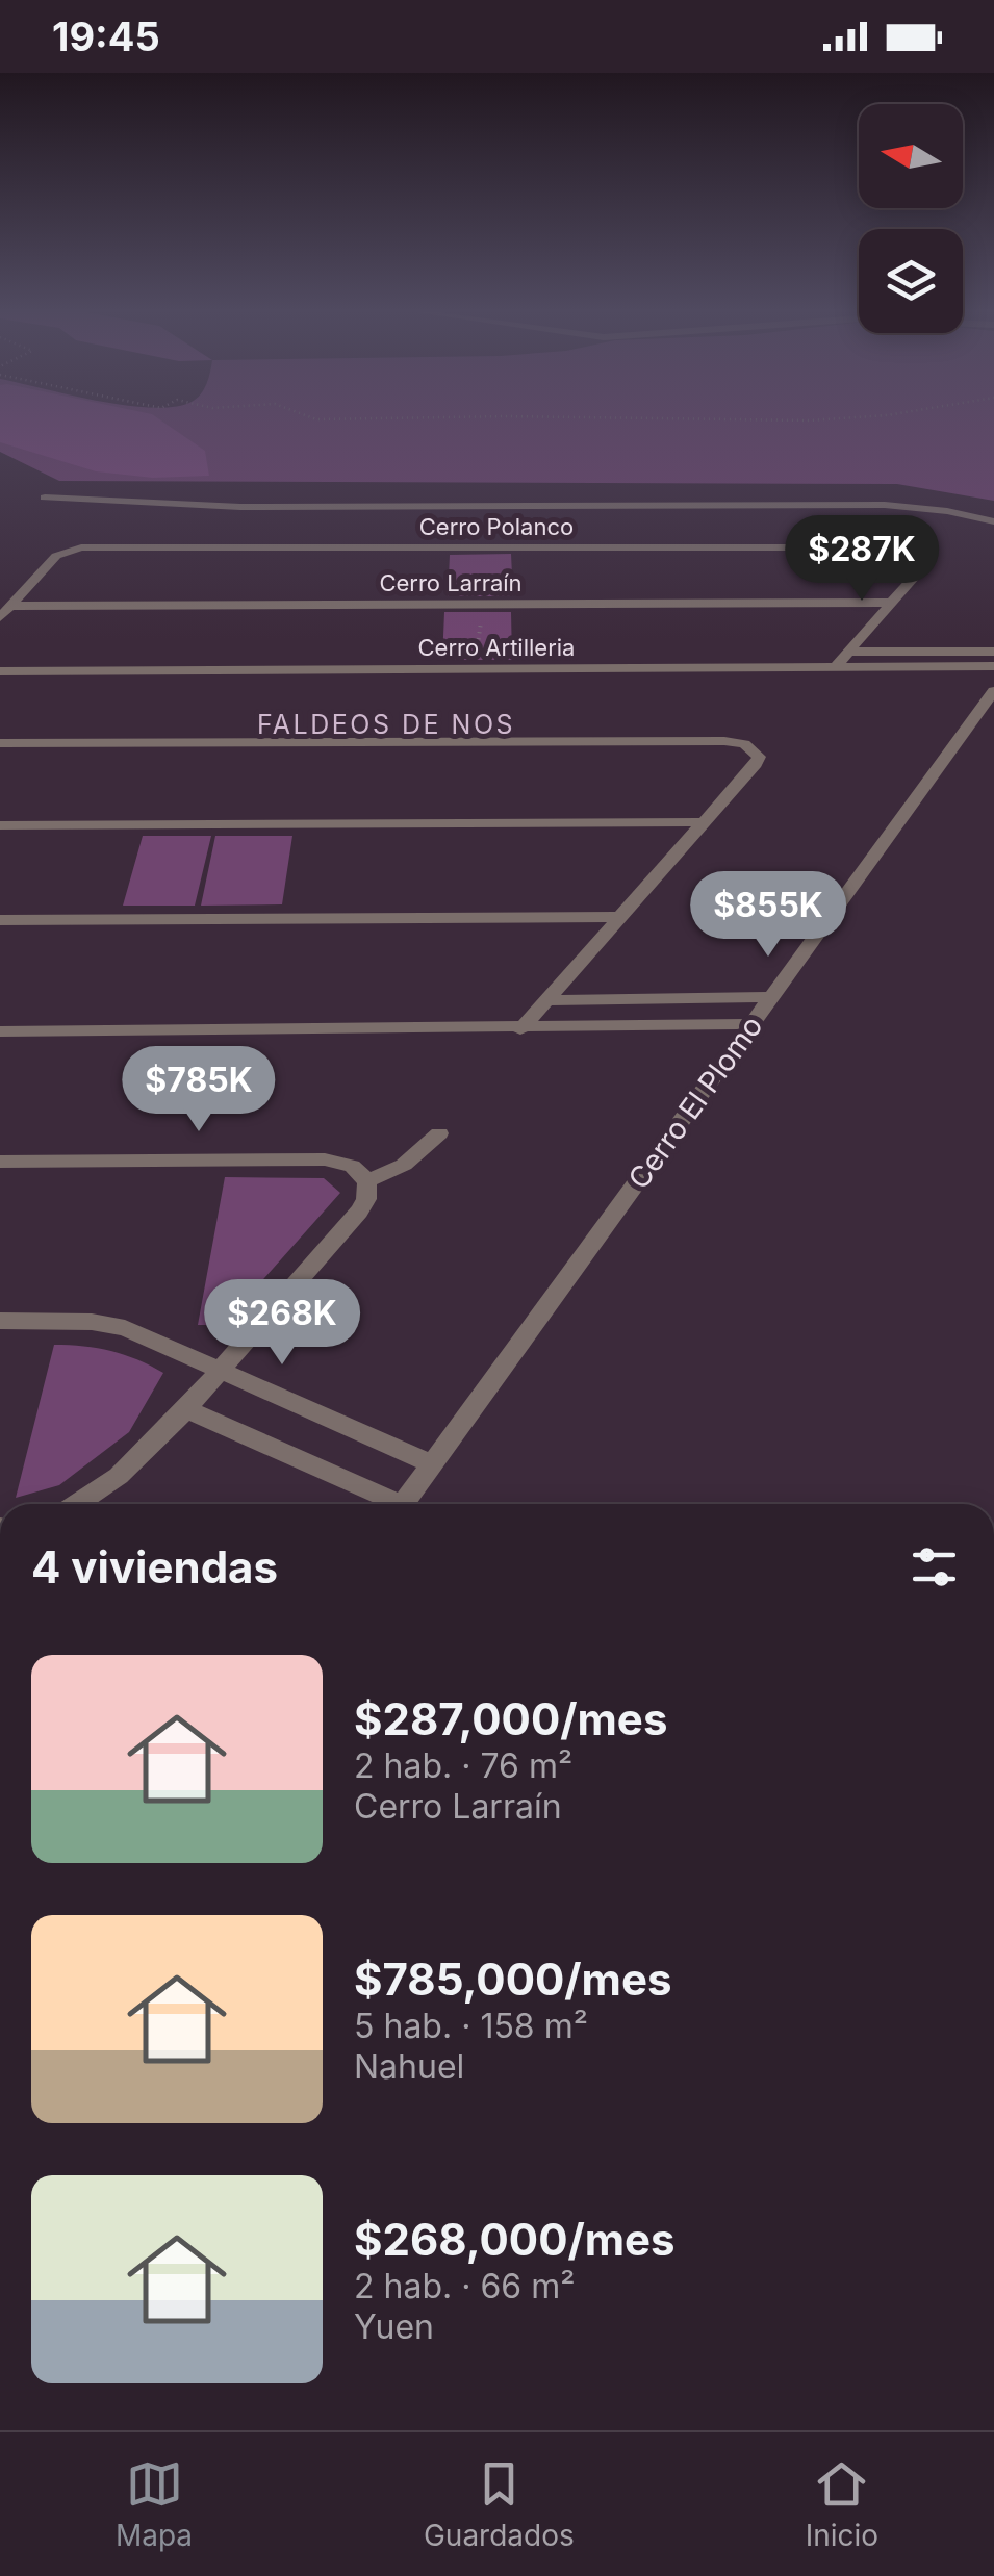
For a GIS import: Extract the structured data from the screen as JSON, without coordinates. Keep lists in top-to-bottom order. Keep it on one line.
{"streets":{"street":["Cerro Polanco","Cerro Larraín","Cerro Artilleria","Cerro El Plomo"]},"crossings":[["Cerro Polanco","Cerro Larraín"]],"districts":["FALDEOS DE NOS"],"north":"left","page":{"status":"19:45","price":["$287K","$855K","$785K","$268K"],"heading":"4 viviendas","list":[{"name":"$287,000/mes","note":"2 hab. · 76 m² · Cerro Larraín"},{"name":"$785,000/mes","note":"5 hab. · 158 m² · Nahuel"},{"name":"$268,000/mes","note":"2 hab. · 66 m² · Yuen"}],"tabs":["Mapa","Guardados","Inicio"]}}
